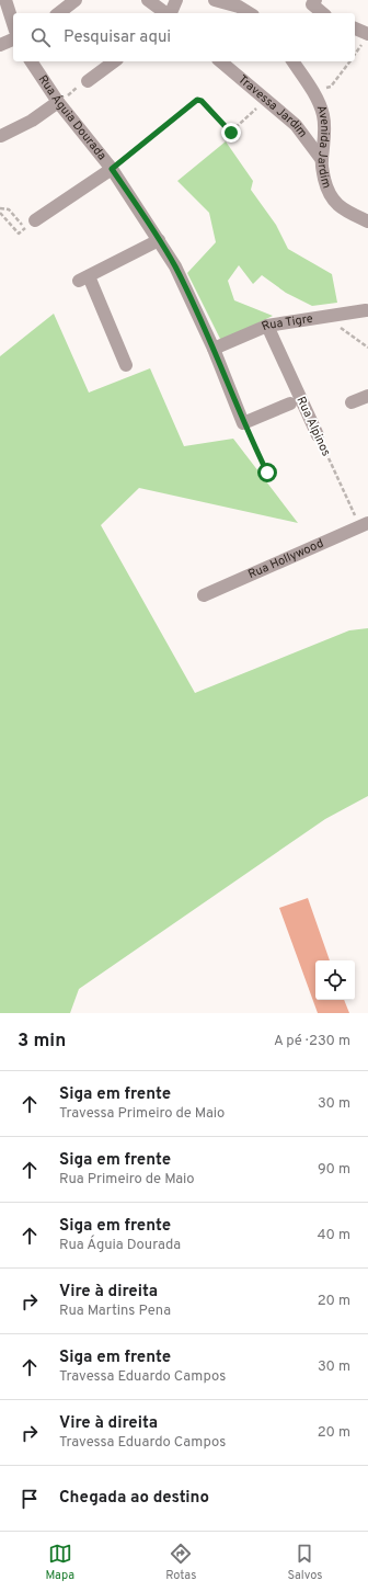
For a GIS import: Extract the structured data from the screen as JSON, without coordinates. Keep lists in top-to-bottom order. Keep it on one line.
{"streets":{"street":["Travessa Jardim","Rua Águia Dourada","Avenida Jardim","Rua Tigre","Rua Alpinos","Rua Hollywood"]},"crossings":[["Travessa Jardim","Avenida Jardim"],["Rua Águia Dourada","Rua Tigre"],["Rua Tigre","Rua Alpinos"],["Rua Alpinos","Rua Hollywood"]],"page":{"search":"Pesquisar aqui","heading":["3 min","A pé · 230 m"],"list":[["Siga em frente","Travessa Primeiro de Maio","30 m"],["Siga em frente","Rua Primeiro de Maio","90 m"],["Siga em frente","Rua Águia Dourada","40 m"],["Vire à direita","Rua Martins Pena","20 m"],["Siga em frente","Travessa Eduardo Campos","30 m"],["Vire à direita","Travessa Eduardo Campos","20 m"],"Chegada ao destino"],"nav":["Mapa","Rotas","Salvos"]}}
